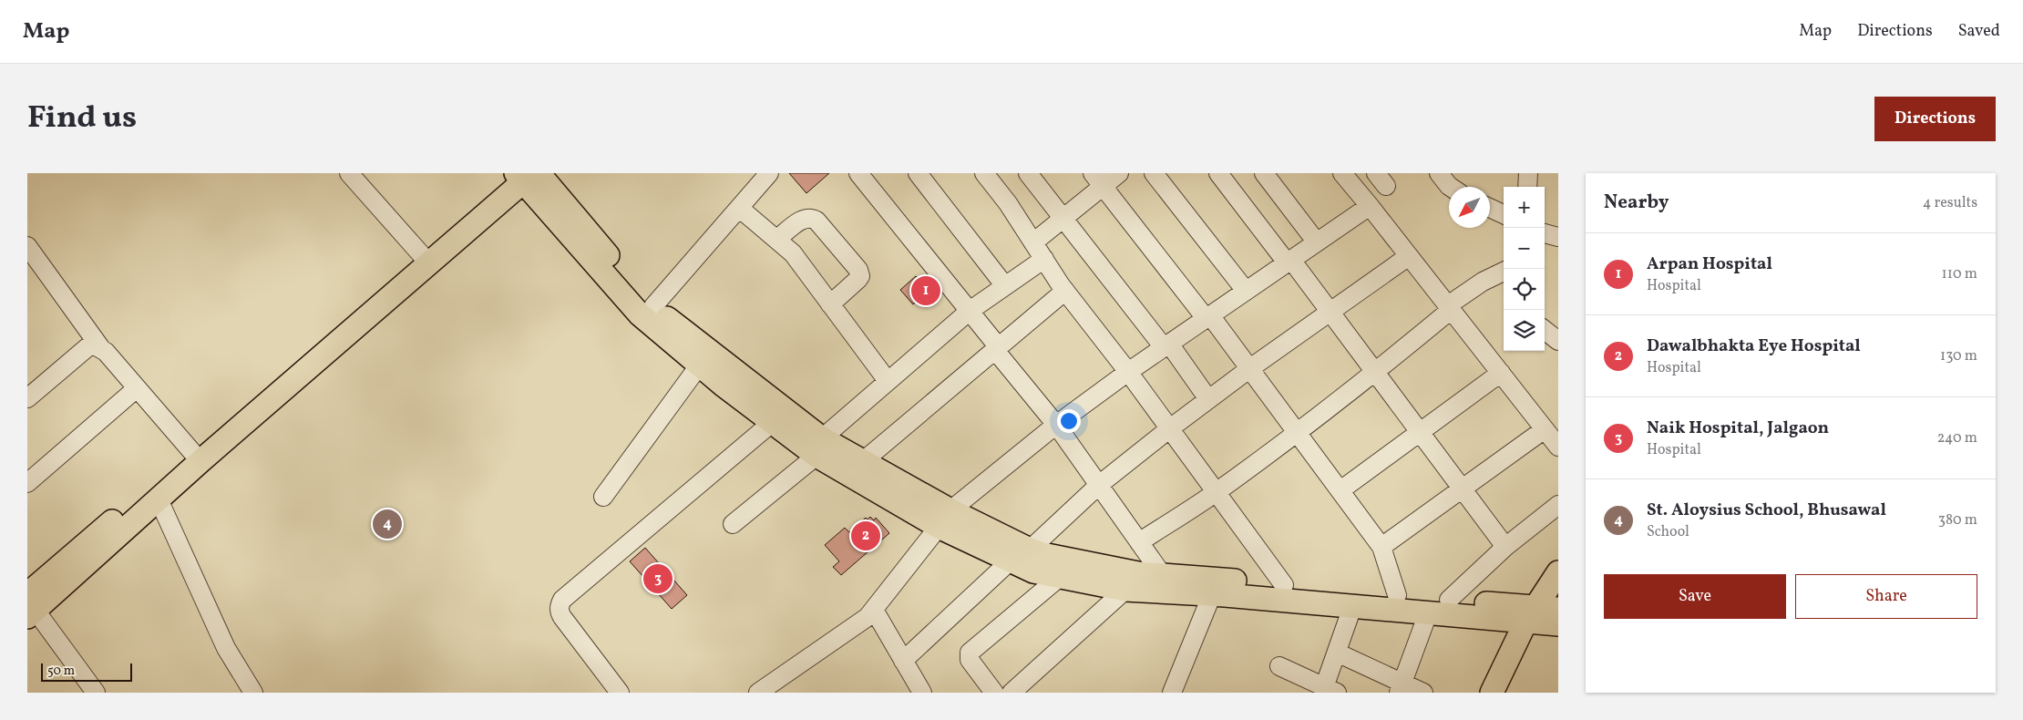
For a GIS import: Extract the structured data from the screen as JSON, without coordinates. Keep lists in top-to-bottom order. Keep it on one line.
{"scale_bar":"50 m","north":"bottom left","page":{"header":"Map","nav":["Map","Directions","Saved"],"title":"Find us","buttons":["Directions",["Save","Share"]],"heading":["Nearby","4 results"],"map_buttons":["+","−"],"list":[{"mark":"1","name":"Arpan Hospital","note":"Hospital","value":"110 m"},{"mark":"2","name":"Dawalbhakta Eye Hospital","note":"Hospital","value":"130 m"},{"mark":"3","name":"Naik Hospital, Jalgaon","note":"Hospital","value":"240 m"},{"mark":"4","name":"St. Aloysius School, Bhusawal","note":"School","value":"380 m"}],"pins":["1","4","2","3"],"scale":"50 m"}}
